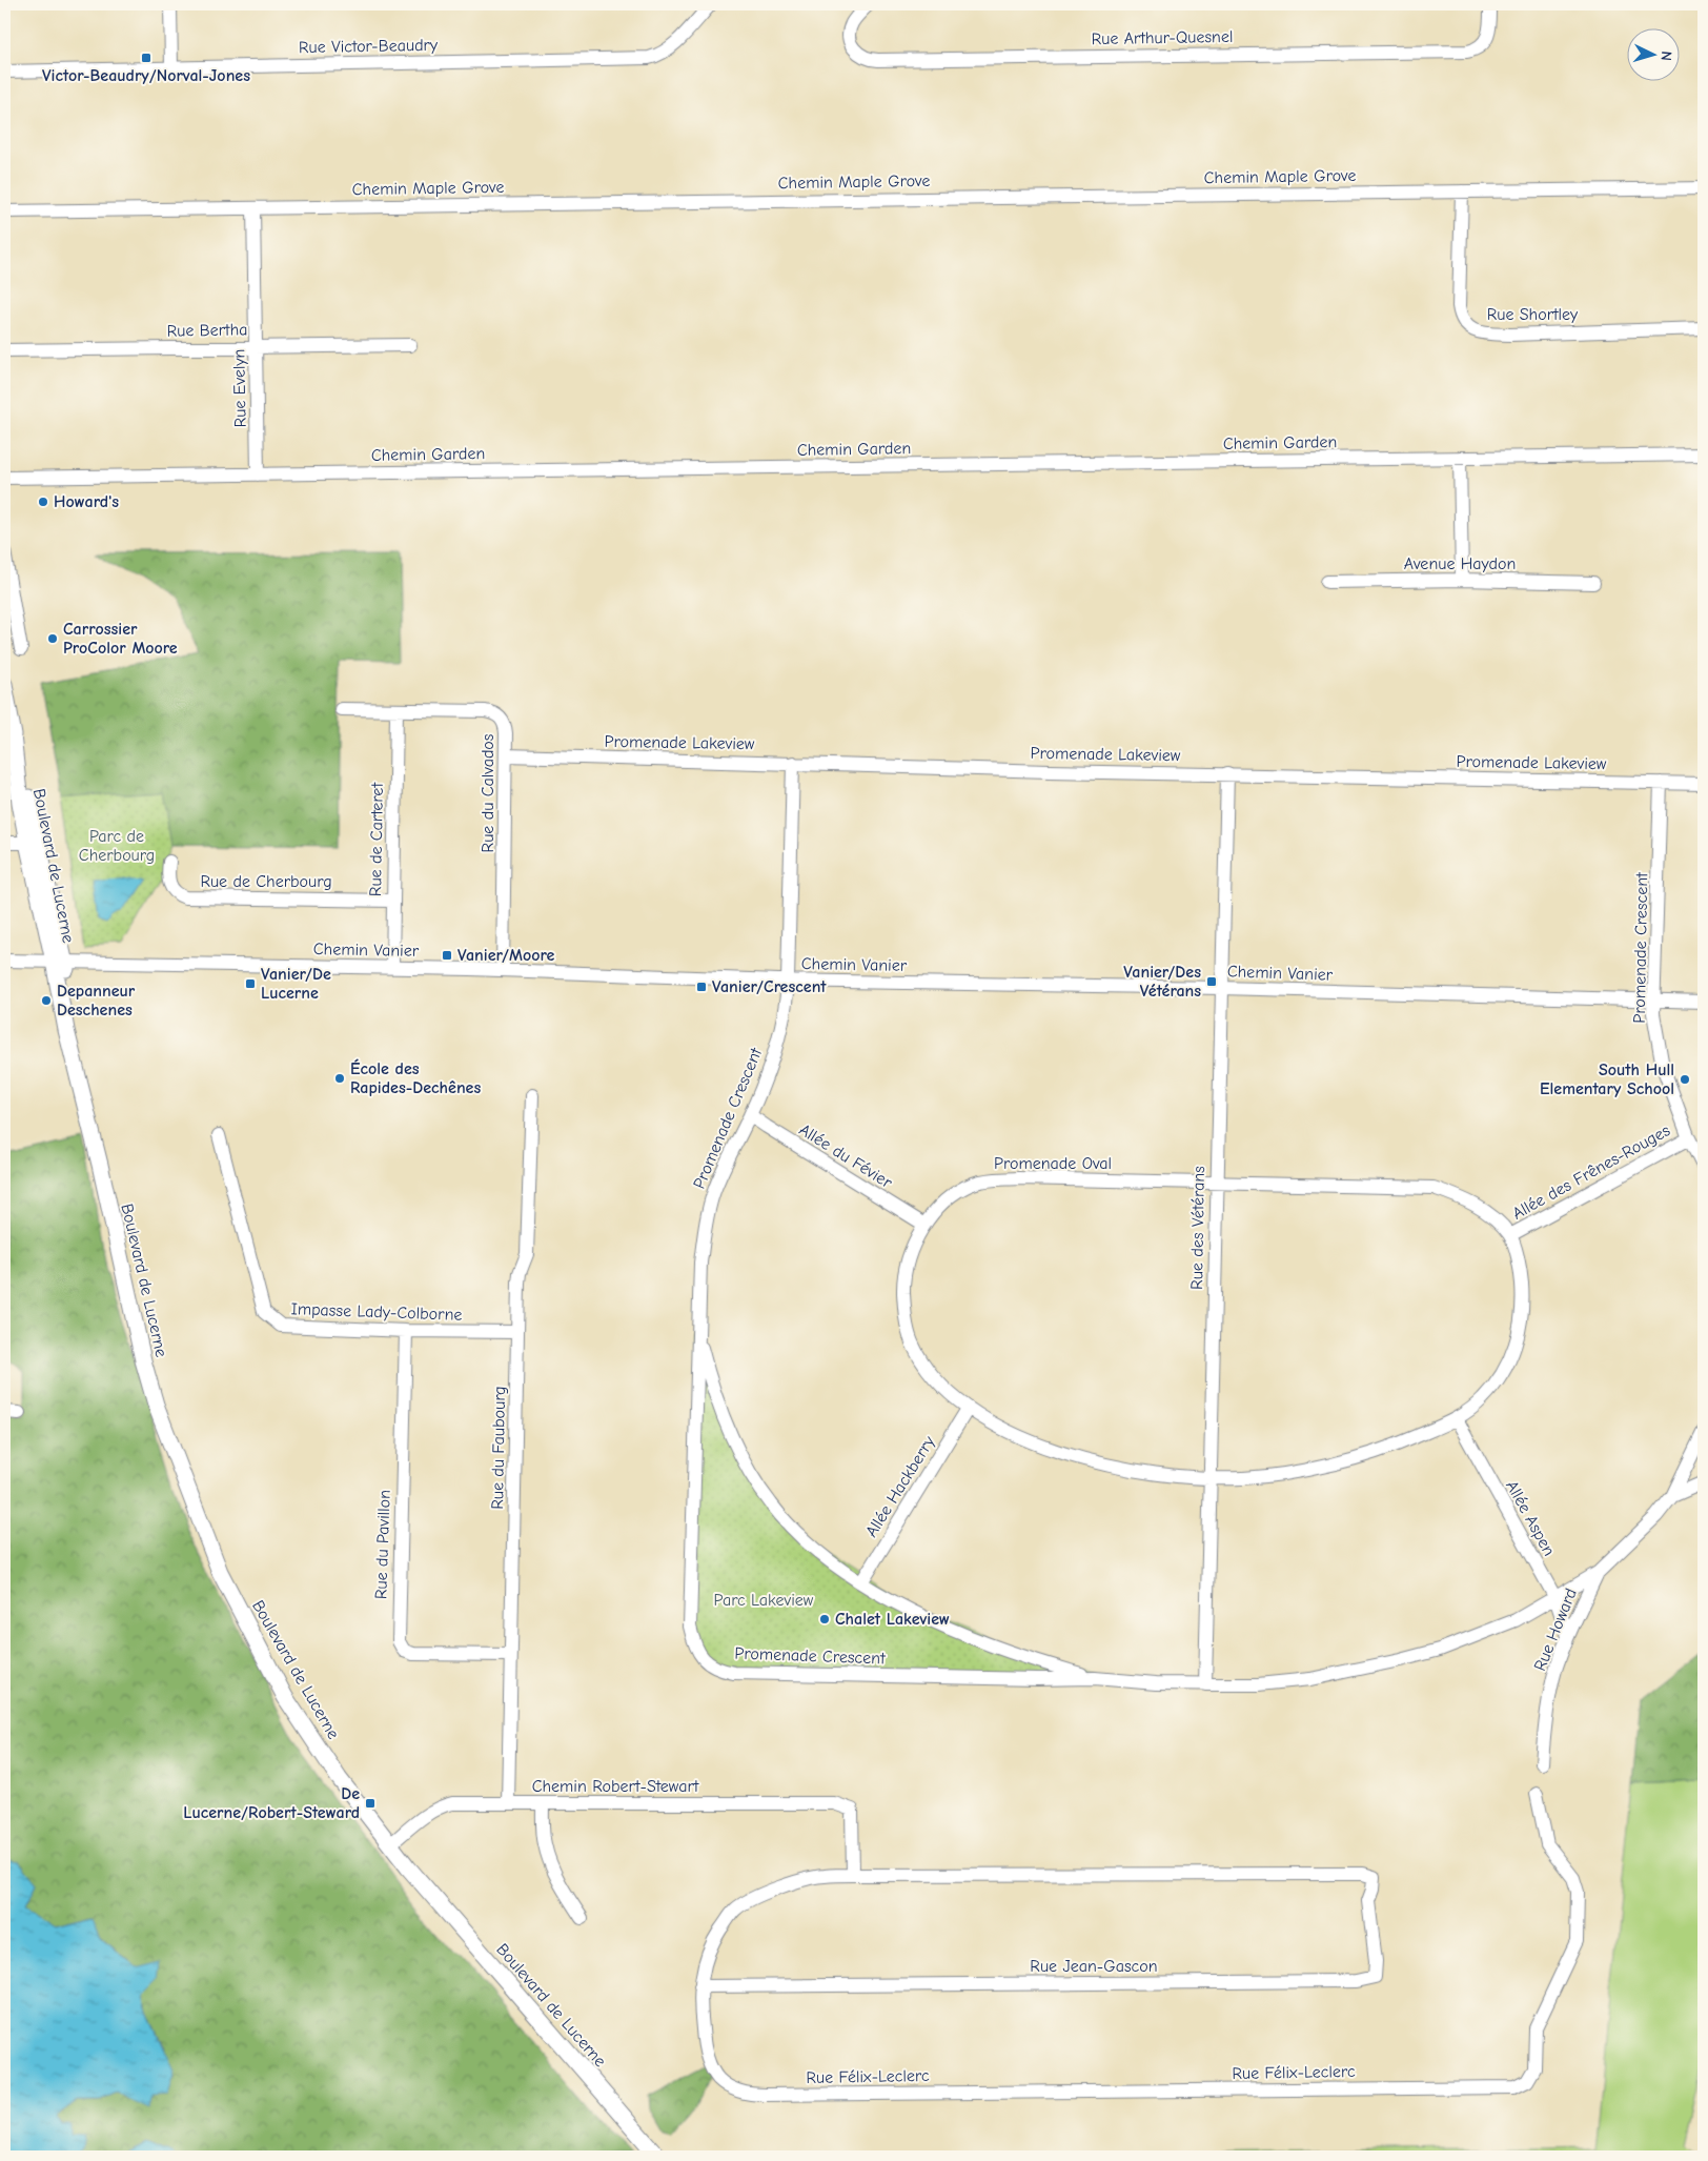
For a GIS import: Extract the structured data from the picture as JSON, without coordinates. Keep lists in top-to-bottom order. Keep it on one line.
{"streets":{"main road":["Boulevard de Lucerne"],"street":["Rue Arthur-Quesnel","Rue Victor-Beaudry","Chemin Maple Grove","Rue Shortley","Rue Bertha","Rue Evelyn","Chemin Garden","Avenue Haydon","Promenade Lakeview","Rue du Calvados","Rue de Carteret","Rue de Cherbourg","Promenade Crescent","Chemin Vanier","Allée du Févier","Promenade Oval","Allée des Frênes-Rouges","Rue des Vétérans","Impasse Lady-Colborne","Rue du Faubourg","Allée Hackberry","Allée Aspen","Rue du Pavillon","Rue Howard","Chemin Robert-Stewart","Rue Jean-Gascon","Rue Félix-Leclerc"]},"crossings":[["Chemin Maple Grove","Rue Shortley"],["Chemin Maple Grove","Rue Evelyn"],["Rue Bertha","Rue Evelyn"],["Rue Evelyn","Chemin Garden"],["Promenade Lakeview","Rue du Calvados"],["Promenade Lakeview","Promenade Crescent"],["Promenade Lakeview","Rue des Vétérans"],["Rue du Calvados","Rue de Carteret"],["Rue du Calvados","Chemin Vanier"],["Rue de Carteret","Rue de Cherbourg"],["Rue de Carteret","Chemin Vanier"],["Boulevard de Lucerne","Chemin Vanier"],["Boulevard de Lucerne","Chemin Robert-Stewart"],["Promenade Crescent","Chemin Vanier"],["Promenade Crescent","Allée du Févier"],["Promenade Crescent","Allée des Frênes-Rouges"],["Promenade Crescent","Rue des Vétérans"],["Promenade Crescent","Allée Hackberry"],["Promenade Crescent","Allée Aspen"],["Promenade Crescent","Rue Howard"],["Chemin Vanier","Rue des Vétérans"],["Allée du Févier","Promenade Oval"],["Promenade Oval","Allée des Frênes-Rouges"],["Promenade Oval","Rue des Vétérans"],["Promenade Oval","Allée Hackberry"],["Promenade Oval","Allée Aspen"],["Impasse Lady-Colborne","Rue du Faubourg"],["Impasse Lady-Colborne","Rue du Pavillon"],["Rue du Faubourg","Rue du Pavillon"],["Rue du Faubourg","Chemin Robert-Stewart"],["Allée Aspen","Rue Howard"],["Chemin Robert-Stewart","Rue Félix-Leclerc"],["Rue Jean-Gascon","Rue Félix-Leclerc"]],"parks":["Parc de Cherbourg","Parc Lakeview"],"places":{"transit":["Victor-Beaudry/Norval-Jones","Vanier/Moore","Vanier/Des Vétérans","Vanier/De Lucerne","Vanier/Crescent","De Lucerne/Robert-Steward"],"other":["Howard's","Carrossier ProColor Moore","Depanneur Deschenes","École des Rapides-Dechênes","South Hull Elementary School","Chalet Lakeview"]},"north":"right"}
